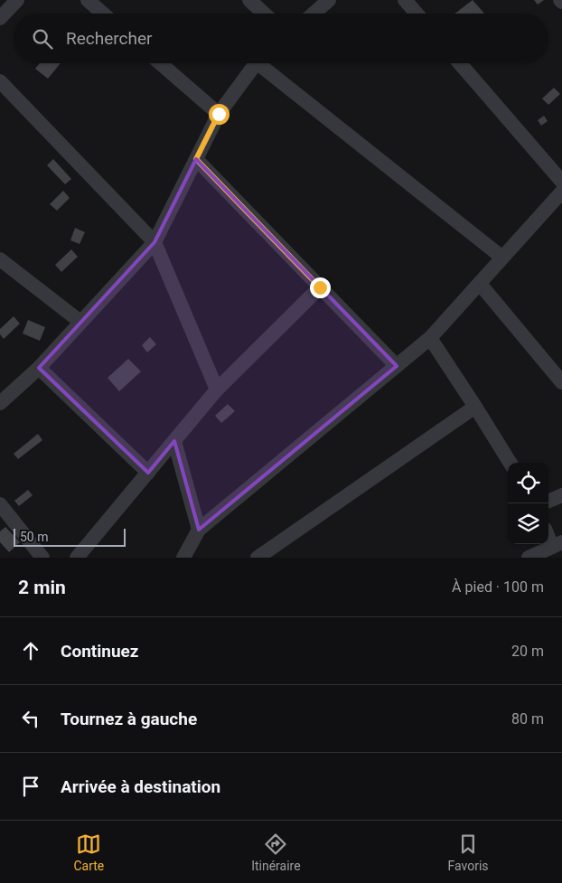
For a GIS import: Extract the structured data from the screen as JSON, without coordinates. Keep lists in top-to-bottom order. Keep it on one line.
{"scale_bar":"50 m","page":{"search":"Rechercher","scale":"50 m","heading":["2 min","À pied · 100 m"],"list":[["Continuez","20 m"],["Tournez à gauche","80 m"],"Arrivée à destination"],"nav":["Carte","Itinéraire","Favoris"]}}
